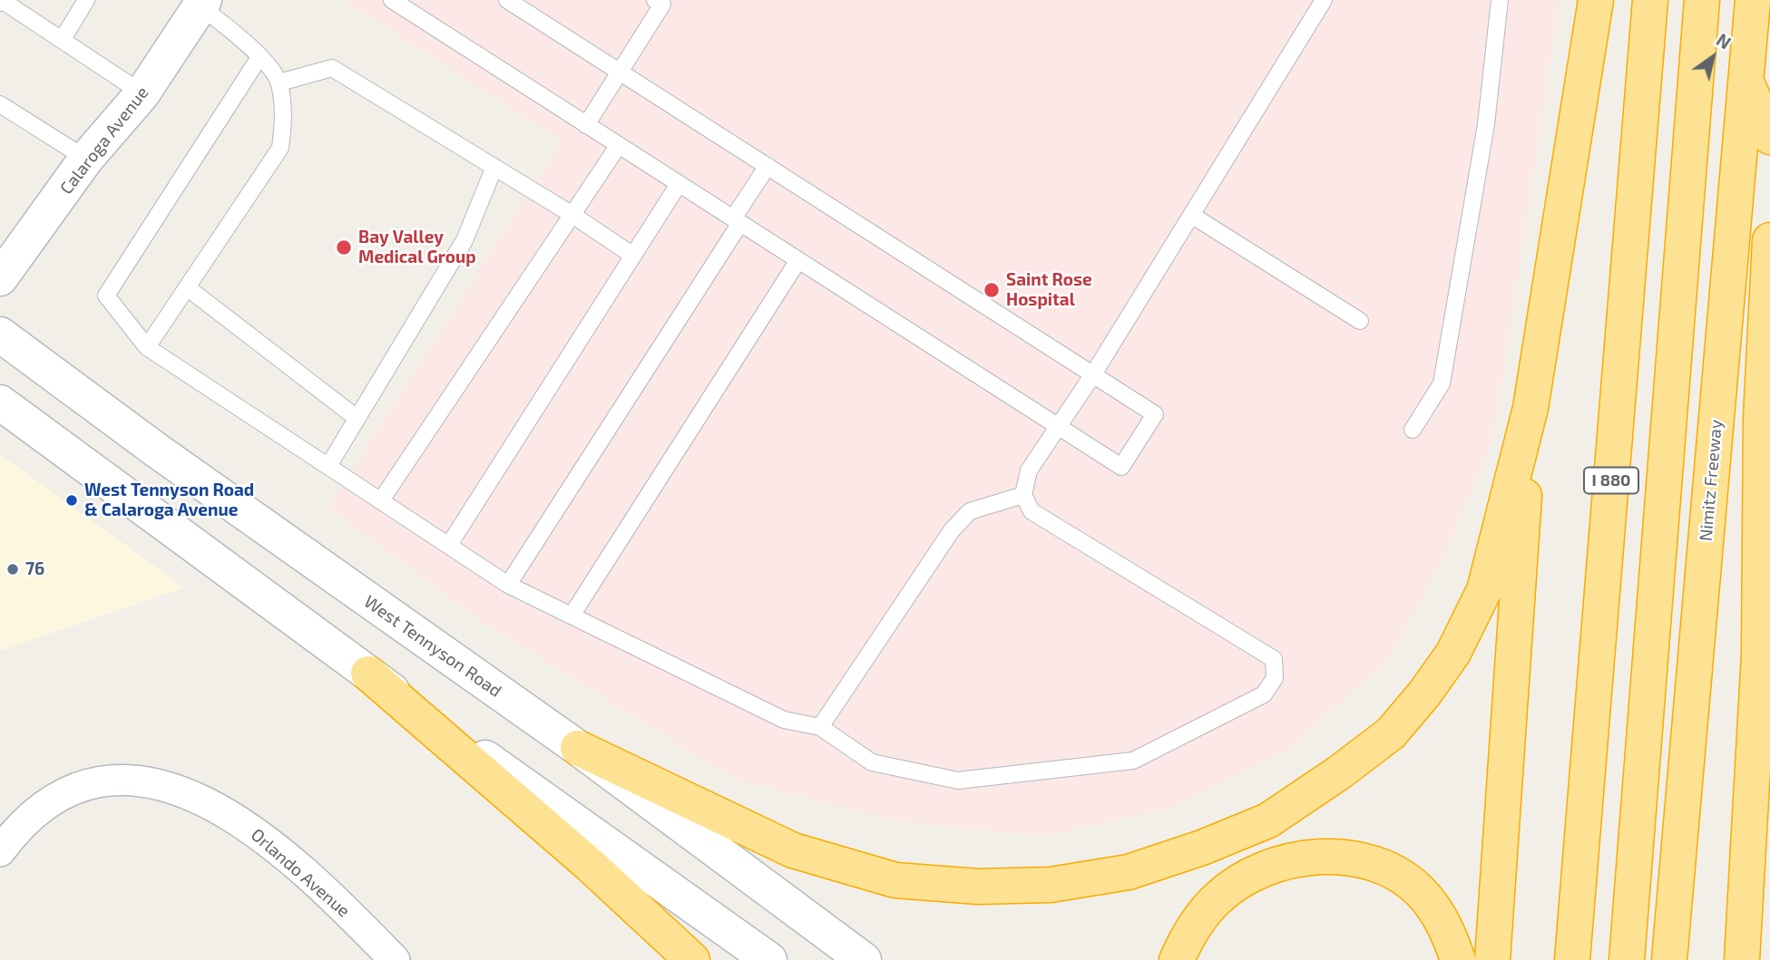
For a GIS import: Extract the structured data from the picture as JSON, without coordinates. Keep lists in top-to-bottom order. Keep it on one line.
{"streets":{"highway":["I 880","Nimitz Freeway"],"main road":["Calaroga Avenue","West Tennyson Road"],"street":["Orlando Avenue"]},"places":["Bay Valley Medical Group","Saint Rose Hospital","West Tennyson Road & Calaroga Avenue","76"],"north":"top right"}
